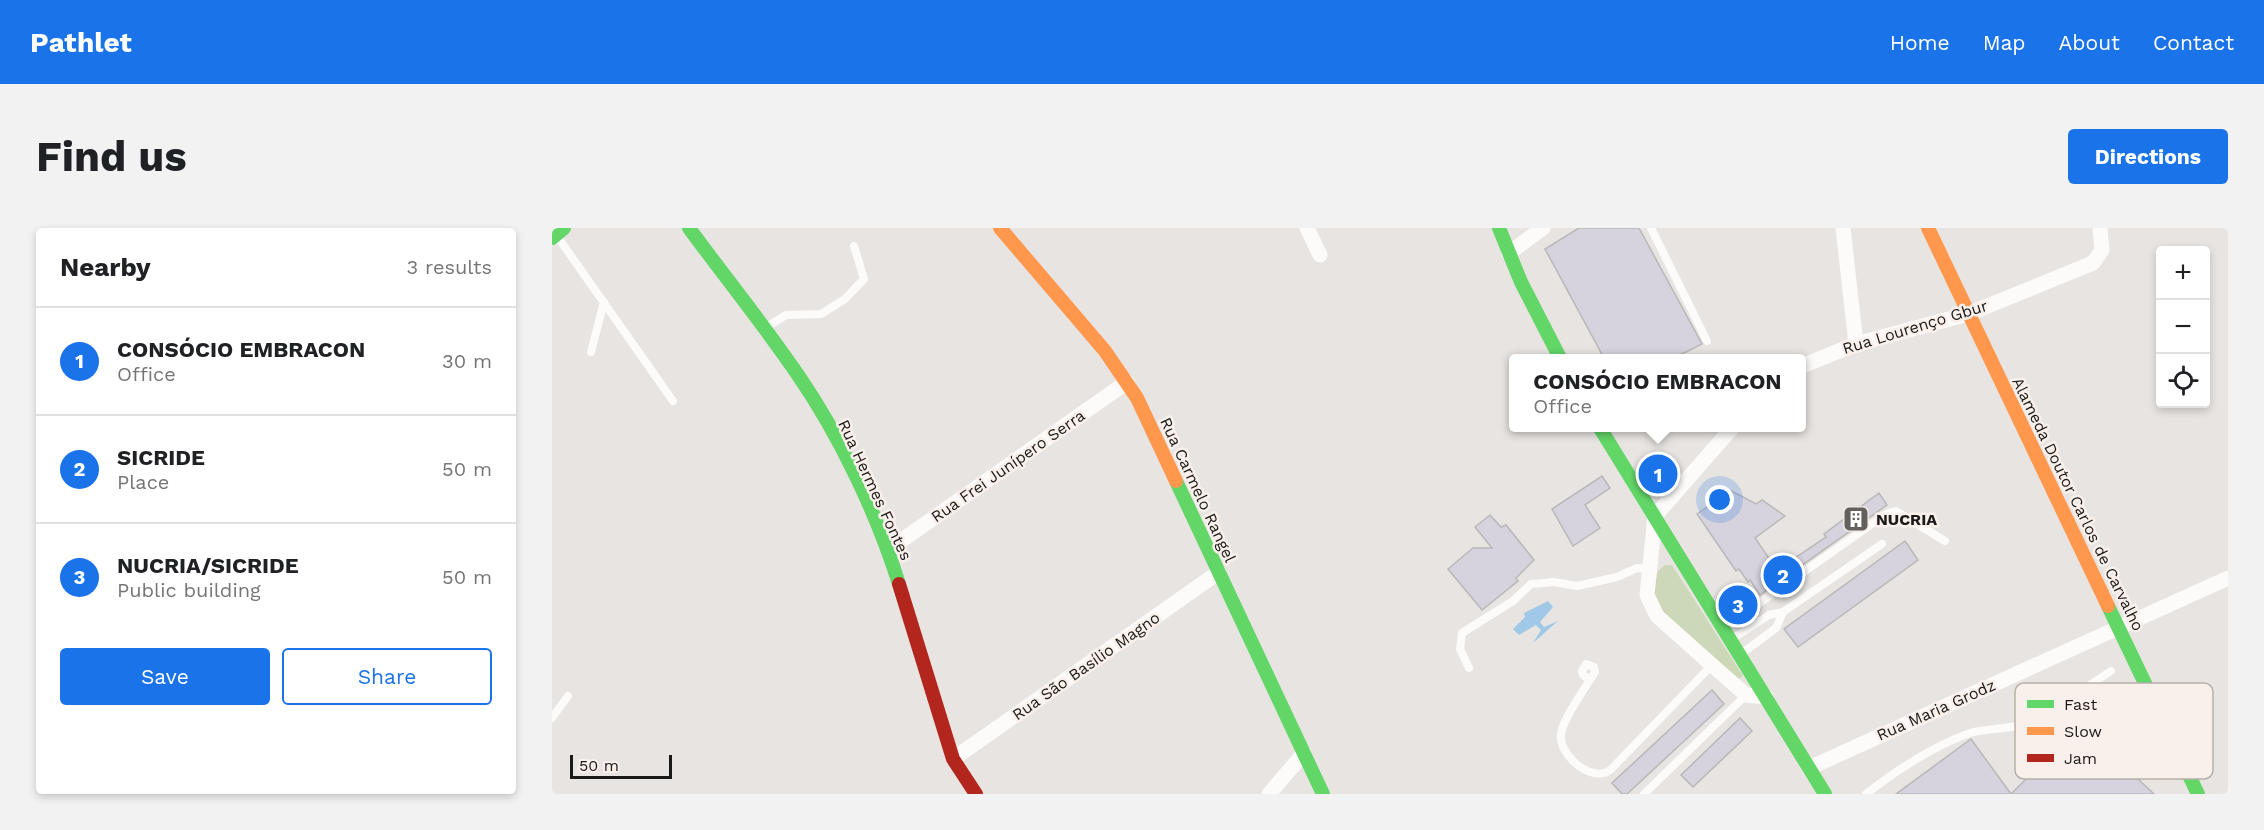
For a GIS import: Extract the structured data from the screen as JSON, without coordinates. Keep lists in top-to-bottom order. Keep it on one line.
{"streets":{"street":["Rua Lourenço Gbur","Rua Frei Junípero Serra","Rua Hermes Fontes","Rua Carmelo Rangel","Alameda Doutor Carlos de Carvalho","Rua São Basílio Magno","Rua Maria Grodz"]},"crossings":[["Rua Lourenço Gbur","Alameda Doutor Carlos de Carvalho"],["Rua Frei Junípero Serra","Rua Hermes Fontes"],["Rua Frei Junípero Serra","Rua Carmelo Rangel"],["Rua Hermes Fontes","Rua São Basílio Magno"],["Rua Carmelo Rangel","Rua São Basílio Magno"],["Alameda Doutor Carlos de Carvalho","Rua Maria Grodz"]],"places":{"building":["NUCRIA"]},"legend":["Fast","Slow","Jam"],"scale_bar":"50 m","page":{"header":"Pathlet","nav":["Home","Map","About","Contact"],"buttons":["Directions",["Save","Share"]],"title":"Find us","heading":["Nearby","3 results"],"map_buttons":["+","−"],"list":[{"mark":"1","name":"CONSÓCIO EMBRACON","note":"Office","value":"30 m"},{"mark":"2","name":"SICRIDE","note":"Place","value":"50 m"},{"mark":"3","name":"NUCRIA/SICRIDE","note":"Public building","value":"50 m"}],"popup":["CONSÓCIO EMBRACON","Office"],"pins":["1","2","3"],"scale":"50 m"}}
